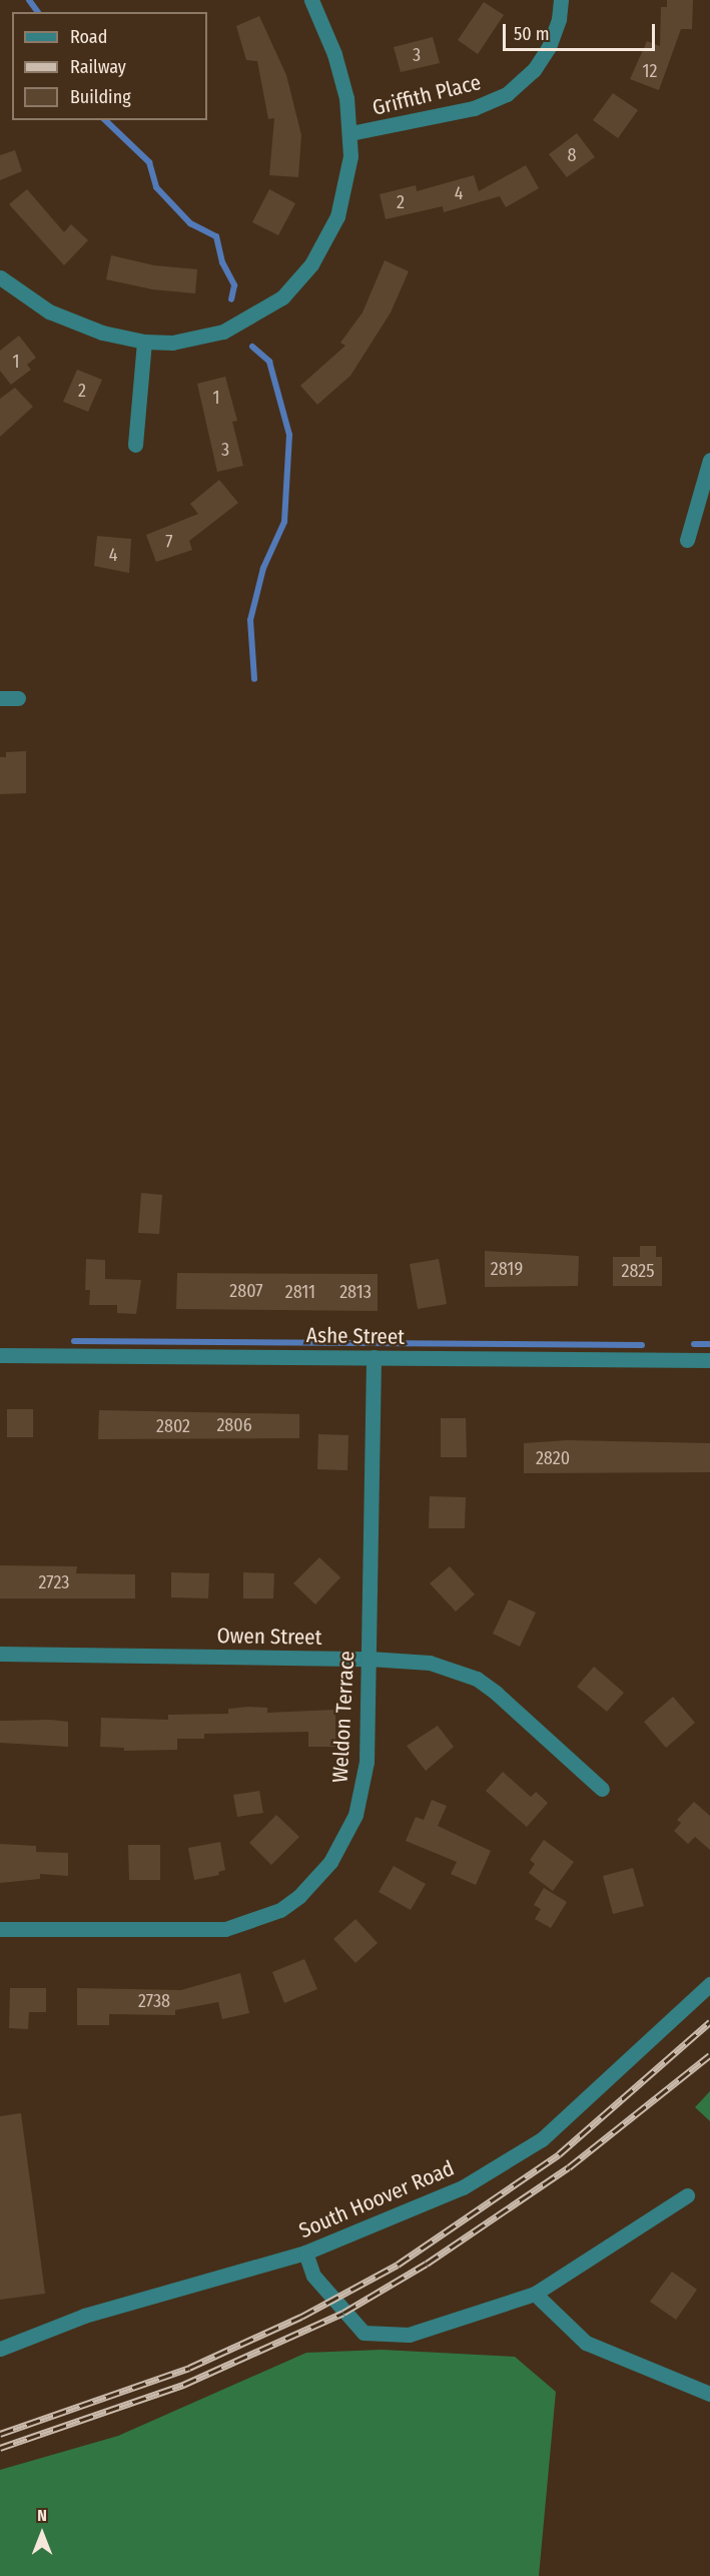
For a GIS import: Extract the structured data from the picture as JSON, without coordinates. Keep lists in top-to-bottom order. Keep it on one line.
{"streets":{"street":["Griffith Place","Ashe Street","Owen Street","Weldon Terrace","South Hoover Road"]},"crossings":[["Ashe Street","Weldon Terrace"],["Owen Street","Weldon Terrace"]],"house_numbers":["3","12","8","4","2","1","2","1","3","7","4","2819","2825","2807","2811","2813","2806","2802","2820","2723","2738"],"legend":["Road","Railway","Building"],"scale_bar":"50 m","north":"top"}
